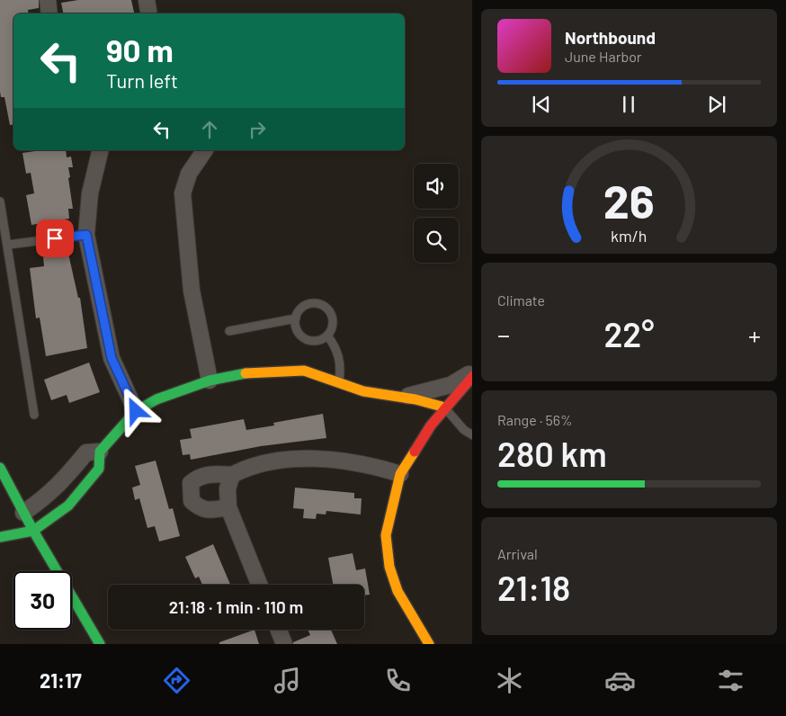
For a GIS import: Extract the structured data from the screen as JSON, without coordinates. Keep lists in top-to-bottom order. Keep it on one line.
{"page":{"turn":["90 m","Turn left"],"song":["Northbound","June Harbor"],"tile":["Climate",["Range · 56%","280 km"],["Arrival","21:18"]],"heat":["−","22°","+"],"limit":"30","trip":"21:18 · 1 min · 110 m","tabs":"21:17","gauge":["26","km/h"]}}
